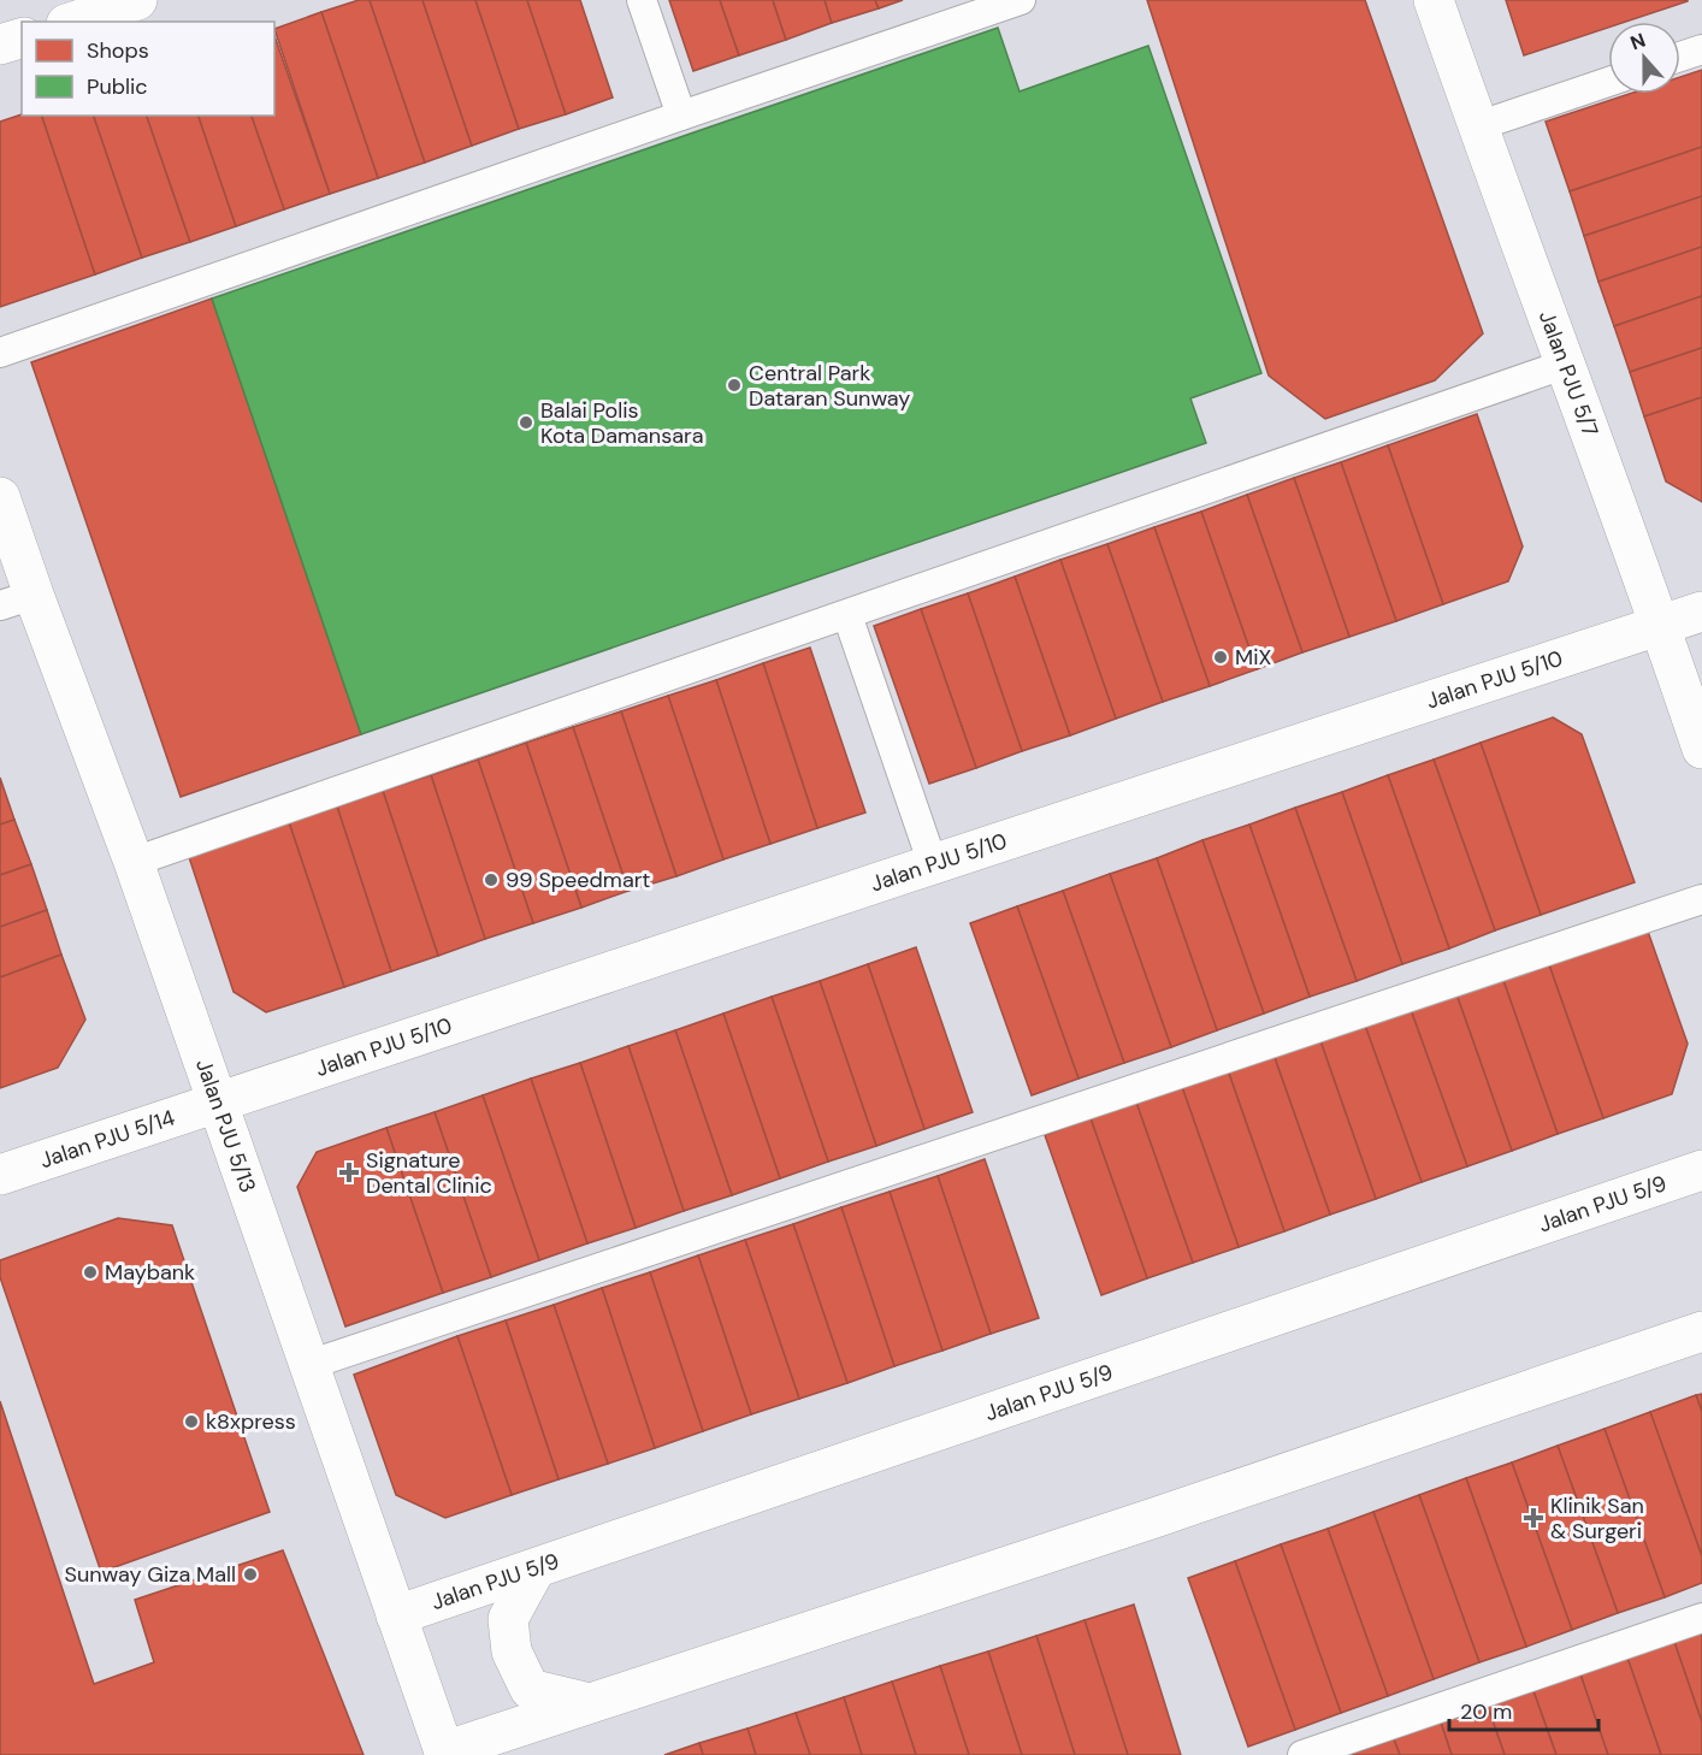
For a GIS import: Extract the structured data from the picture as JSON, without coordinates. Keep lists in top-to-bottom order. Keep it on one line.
{"streets":{"street":["Jalan PJU 5/7","Jalan PJU 5/10","Jalan PJU 5/13","Jalan PJU 5/14","Jalan PJU 5/9"]},"crossings":[["Jalan PJU 5/7","Jalan PJU 5/10"],["Jalan PJU 5/10","Jalan PJU 5/13"],["Jalan PJU 5/10","Jalan PJU 5/14"],["Jalan PJU 5/13","Jalan PJU 5/14"],["Jalan PJU 5/13","Jalan PJU 5/9"]],"places":{"other":["Central Park Dataran Sunway","Balai Polis Kota Damansara","MiX","99 Speedmart","Maybank","k8xpress","Sunway Giza Mall"],"health":["Signature Dental Clinic","Klinik San & Surgeri"]},"legend":["Shops","Public"],"scale_bar":"20 m","north":"top"}
